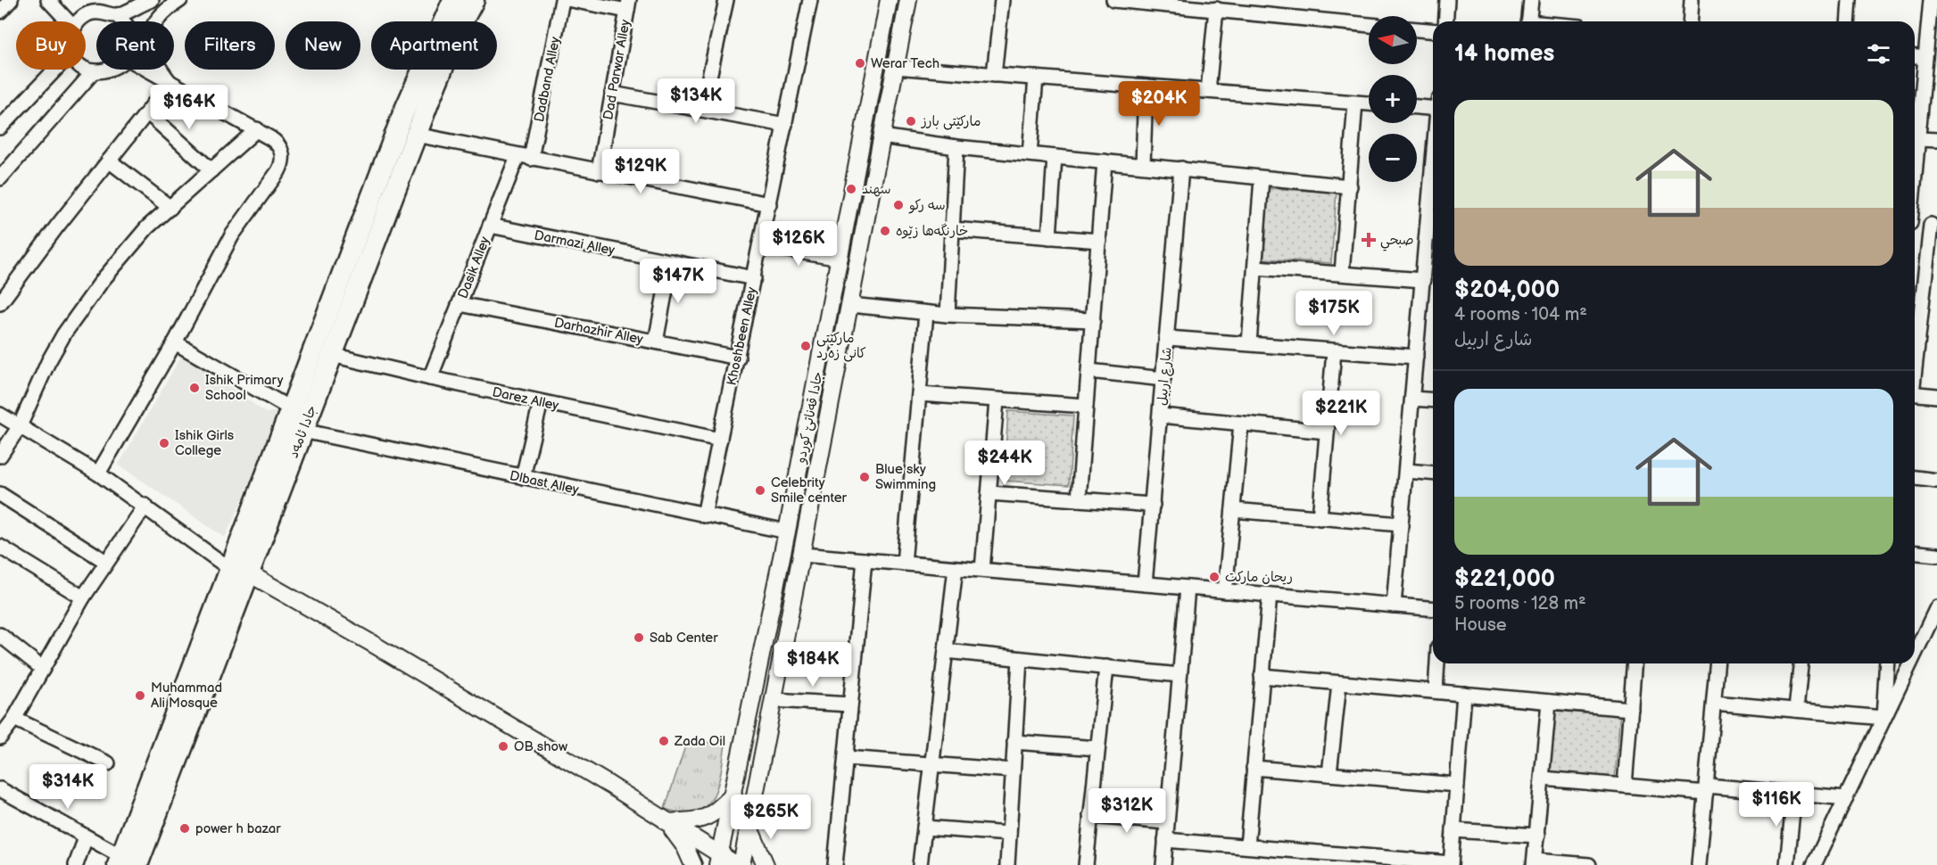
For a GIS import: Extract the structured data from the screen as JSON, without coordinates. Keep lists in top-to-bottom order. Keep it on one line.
{"streets":{"main road":["جادا ئامەد"],"street":["Dad Parwar Alley","Dadband Alley","Darmazi Alley","Dasik Alley","Darhazhir Alley","Khoshbeen Alley","شارع اربيل","Darez Alley","جادا قەناتێ کوردو","Dlbast Alley"]},"crossings":[["Darmazi Alley","Dasik Alley"],["Darmazi Alley","Khoshbeen Alley"],["Dasik Alley","Darhazhir Alley"],["Dasik Alley","Darez Alley"],["Darhazhir Alley","Khoshbeen Alley"],["Khoshbeen Alley","Darez Alley"],["Khoshbeen Alley","Dlbast Alley"],["Darez Alley","جادا ئامەد"],["جادا قەناتێ کوردو","Dlbast Alley"],["جادا ئامەد","Dlbast Alley"]],"places":{"other":["Werar Tech","مارکێتی بارز","سهند","سه ركو","خارنگەها زێوە","مارکێتی کانی زەرد","Ishik Primary School","Ishik Girls College","Blue sky Swimming","Celebrity Smile center","ريحان ماركت","Sab Center","Muhammad Ali Mosque","Zada Oil","OB show","power h bazar"],"health":["صبحي"]},"north":"left","page":{"map_buttons":["+","−"],"chip":["Buy","Rent","Filters","New","Apartment"],"heading":"14 homes","price":["$134K","$204K","$164K","$129K","$126K","$147K","$175K","$221K","$244K","$184K","$314K","$116K","$312K","$265K"],"list":[{"name":"$204,000","note":"4 rooms · 104 m² · شارع اربيل"},{"name":"$221,000","note":"5 rooms · 128 m² · House"}]}}
